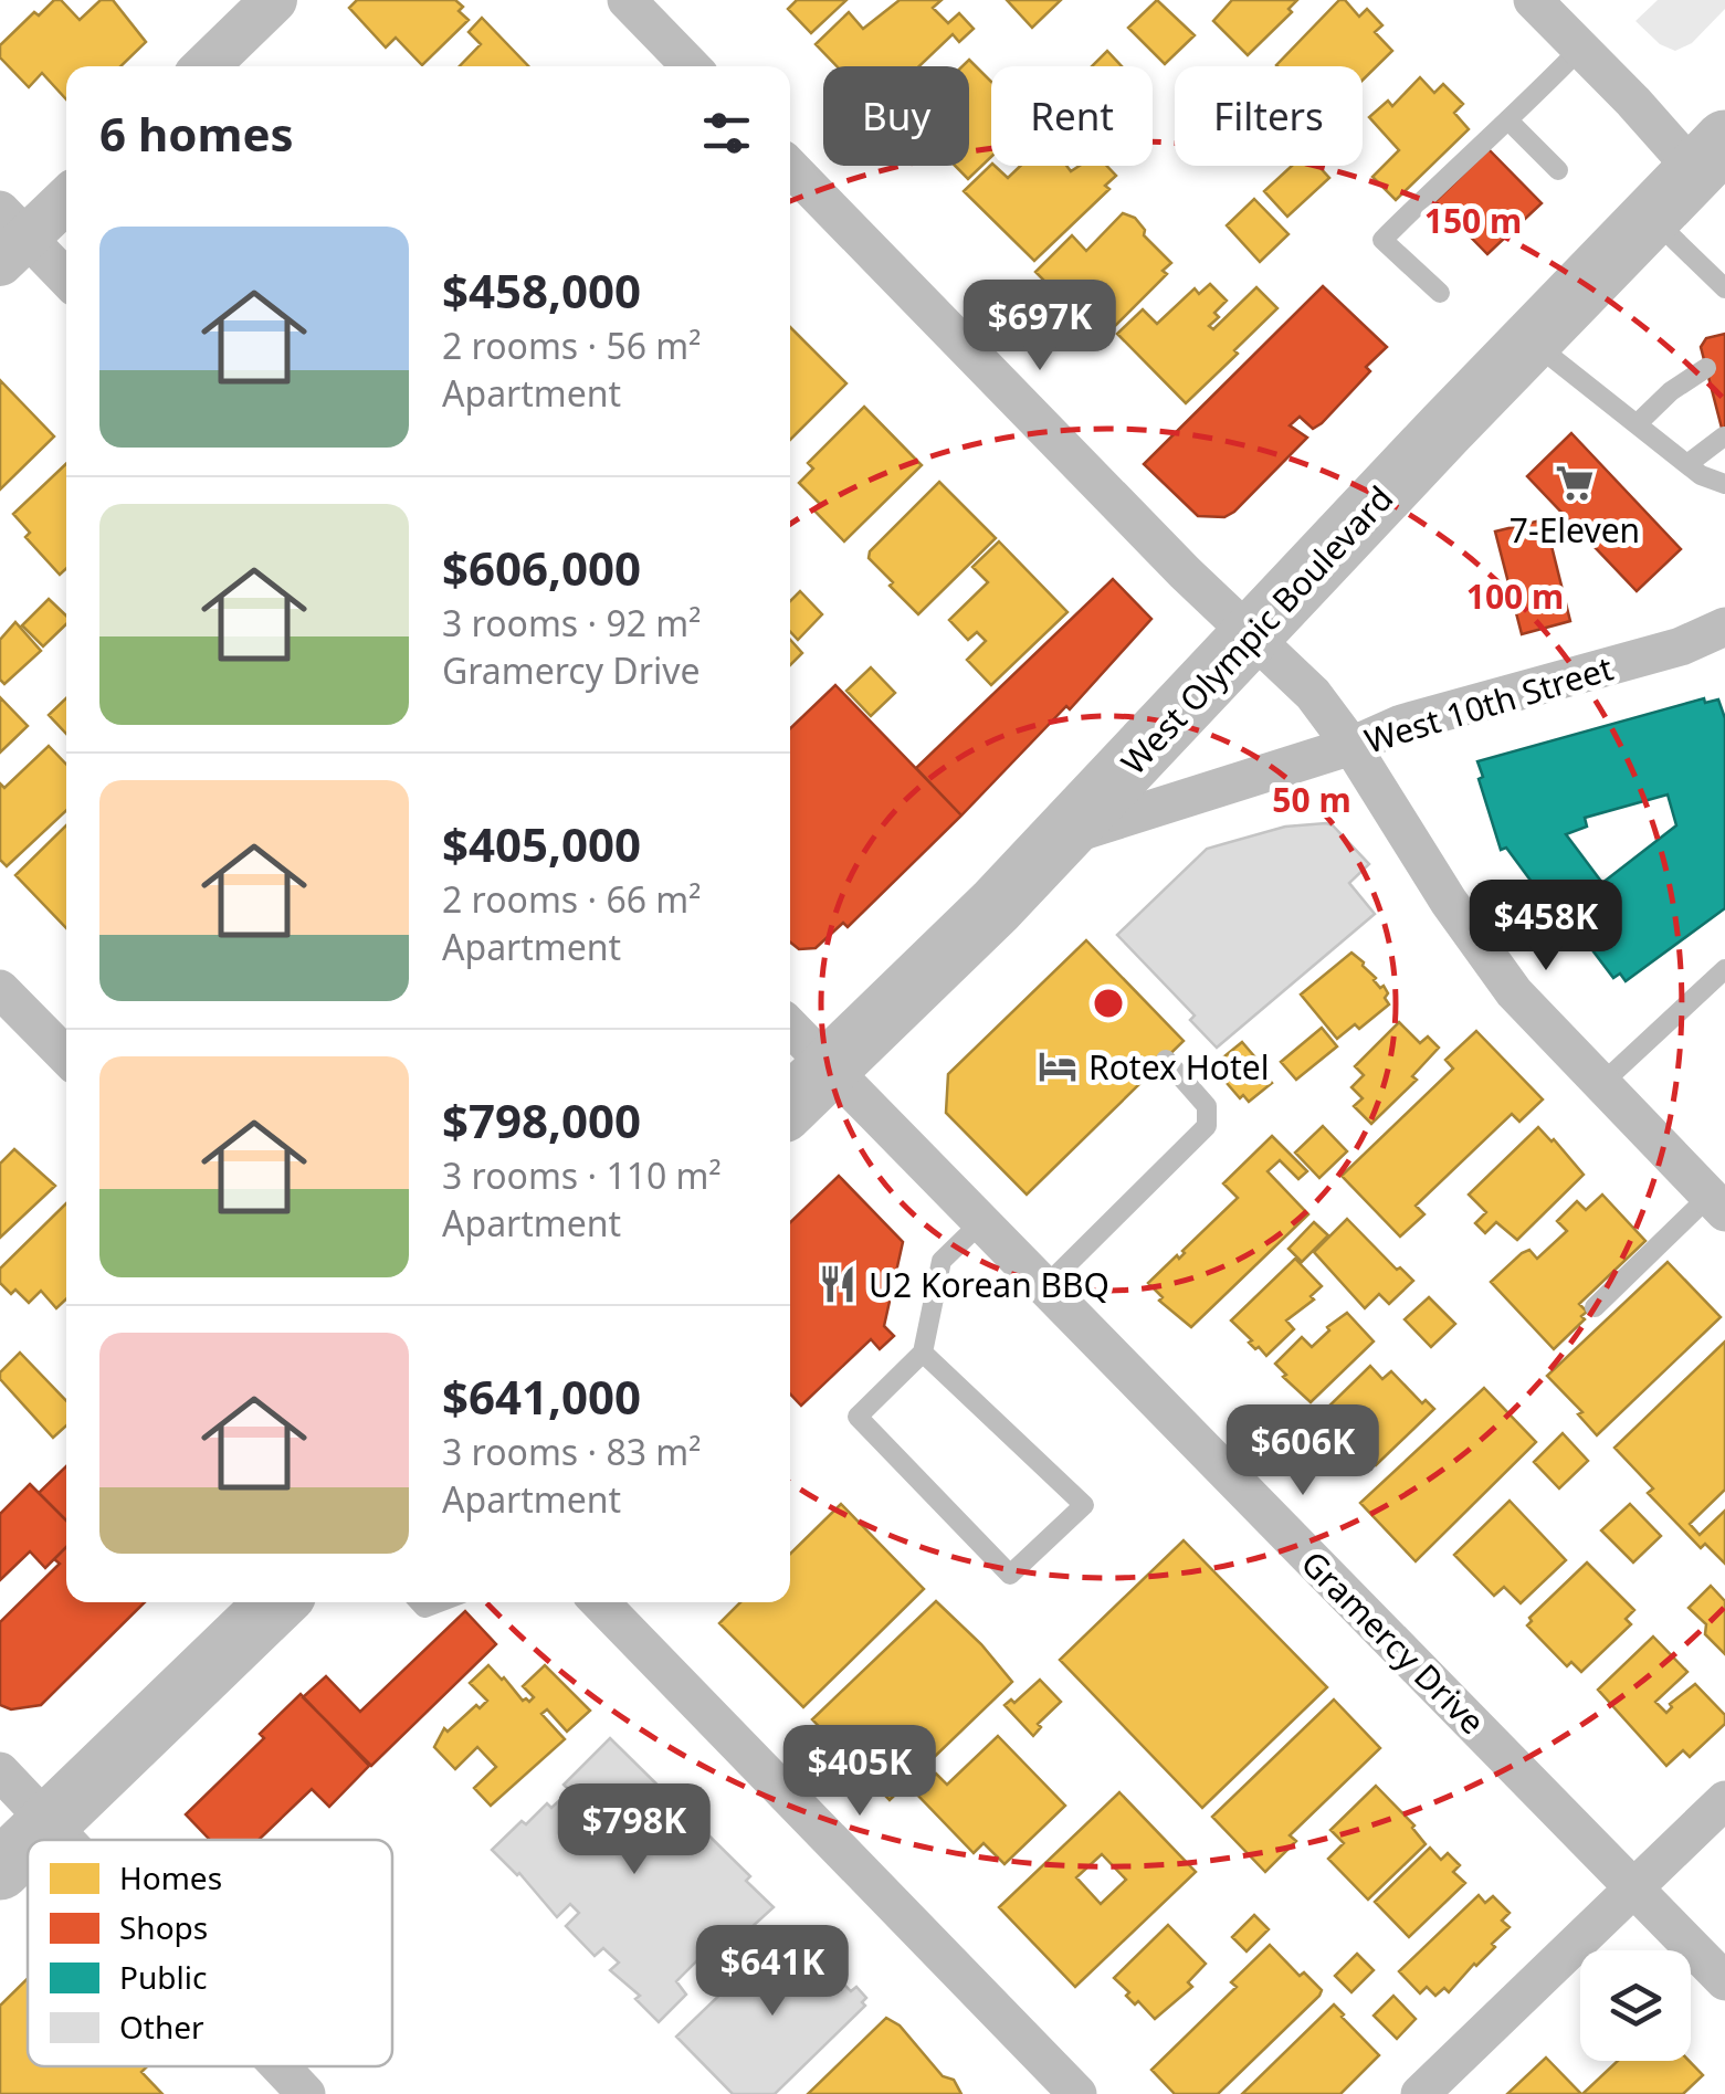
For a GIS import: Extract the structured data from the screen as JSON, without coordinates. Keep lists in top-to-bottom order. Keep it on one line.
{"streets":{"main road":["West Olympic Boulevard"],"street":["West 10th Street","Gramercy Drive"]},"crossings":[["West Olympic Boulevard","West 10th Street"],["West Olympic Boulevard","Gramercy Drive"]],"places":{"supermarket":["7-Eleven"],"hotel":["Rotex Hotel"],"restaurant":["U2 Korean BBQ"]},"legend":["Homes","Shops","Public","Other"],"page":{"chip":["Buy","Rent","Filters"],"heading":"6 homes","list":[{"name":"$458,000","note":"2 rooms · 56 m² · Apartment"},{"name":"$606,000","note":"3 rooms · 92 m² · Gramercy Drive"},{"name":"$405,000","note":"2 rooms · 66 m² · Apartment"},{"name":"$798,000","note":"3 rooms · 110 m² · Apartment"},{"name":"$641,000","note":"3 rooms · 83 m² · Apartment"}],"price":["$697K","$458K","$606K","$405K","$798K","$641K"]},"rings":["150 m","100 m","50 m"]}
